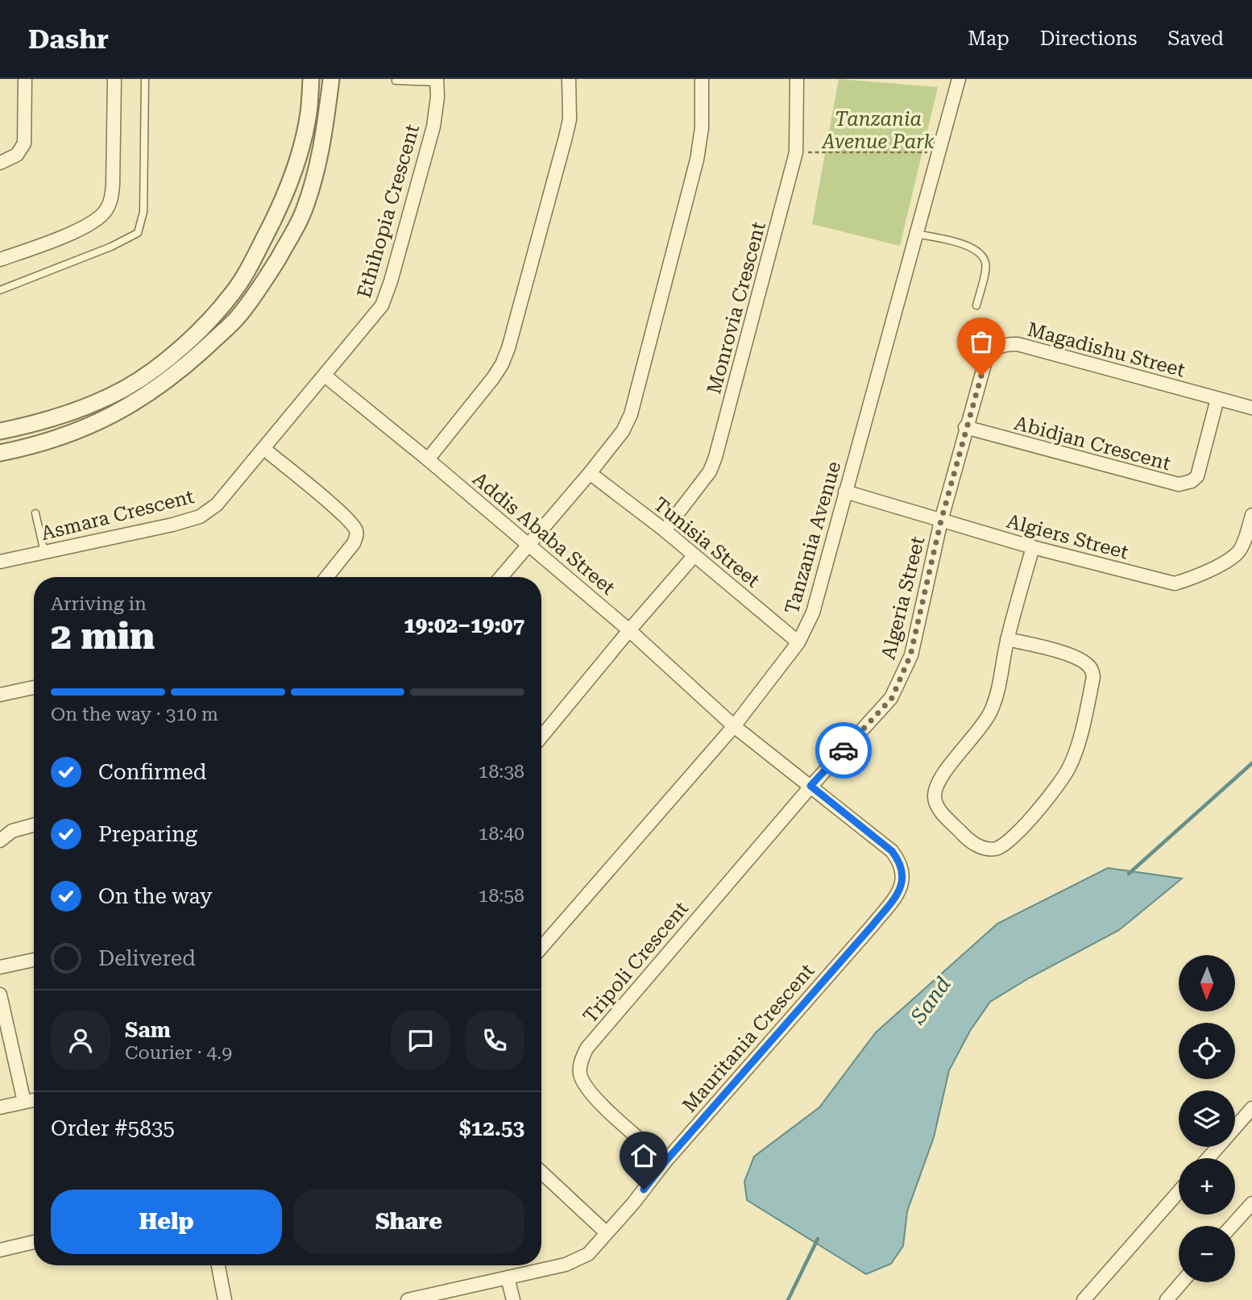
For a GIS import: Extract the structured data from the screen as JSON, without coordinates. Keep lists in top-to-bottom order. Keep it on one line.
{"streets":{"street":["Ethihopia Crescent","Monrovia Crescent","Magadishu Street","Abidjan Crescent","Asmara Crescent","Addis Ababa Street","Algiers Street","Tanzania Avenue","Tunisia Street","Algeria Street","Tripoli Crescent","Mauritania Crescent"]},"crossings":[["Ethihopia Crescent","Asmara Crescent"],["Ethihopia Crescent","Addis Ababa Street"],["Monrovia Crescent","Tunisia Street"],["Magadishu Street","Abidjan Crescent"],["Magadishu Street","Algiers Street"],["Magadishu Street","Algeria Street"],["Addis Ababa Street","Tanzania Avenue"],["Addis Ababa Street","Mauritania Crescent"],["Algiers Street","Tanzania Avenue"],["Algiers Street","Algeria Street"],["Tanzania Avenue","Tunisia Street"],["Tanzania Avenue","Mauritania Crescent"],["Algeria Street","Tripoli Crescent"],["Algeria Street","Mauritania Crescent"],["Tripoli Crescent","Mauritania Crescent"]],"water":["Sand"],"parks":["Tanzania Avenue Park"],"north":"bottom","page":{"header":"Dashr","nav":["Map","Directions","Saved"],"heading":["2 min","Arriving in","19:02–19:07"],"panel":["Sam","Courier · 4.9","Order #5835","$12.53"],"bar":"On the way · 310 m","list":[["Confirmed","18:38"],["Preparing","18:40"],["On the way","18:58"],"Delivered"],"map_buttons":["+","−"],"buttons":["Help","Share"]}}
